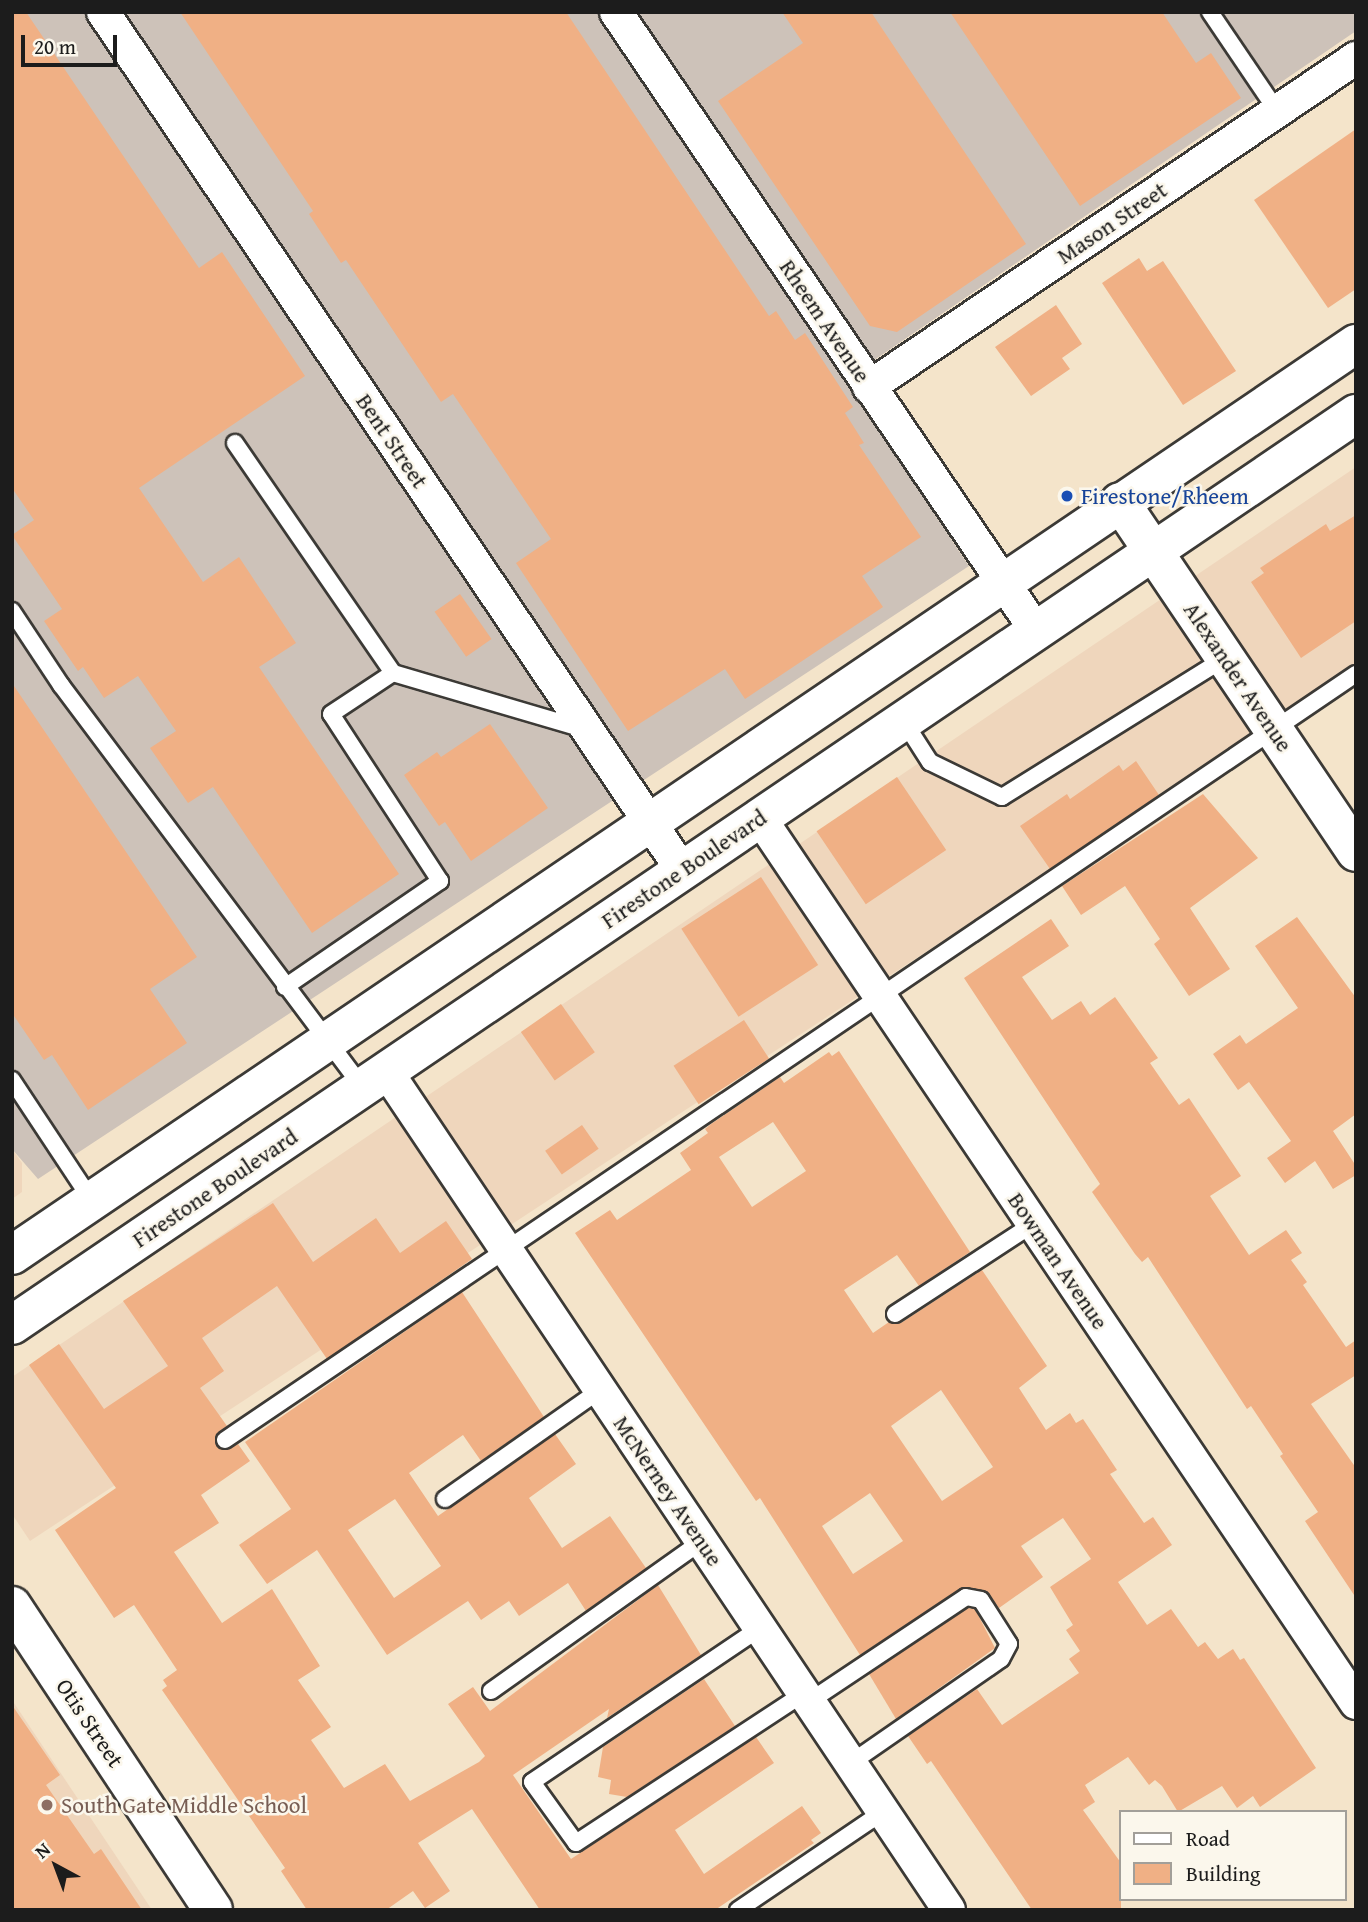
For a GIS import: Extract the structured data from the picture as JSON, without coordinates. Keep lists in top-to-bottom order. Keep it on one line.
{"streets":{"main road":["Alexander Avenue","Firestone Boulevard","Otis Street"],"street":["Mason Street","Rheem Avenue","Bent Street","Bowman Avenue","McNerney Avenue"]},"crossings":[["Mason Street","Rheem Avenue"],["Rheem Avenue","Firestone Boulevard"],["Bent Street","Firestone Boulevard"],["Alexander Avenue","Firestone Boulevard"],["Firestone Boulevard","Bowman Avenue"],["Firestone Boulevard","McNerney Avenue"]],"places":["Firestone/Rheem","South Gate Middle School"],"legend":["Road","Building"],"scale_bar":"20 m","north":"top left"}
